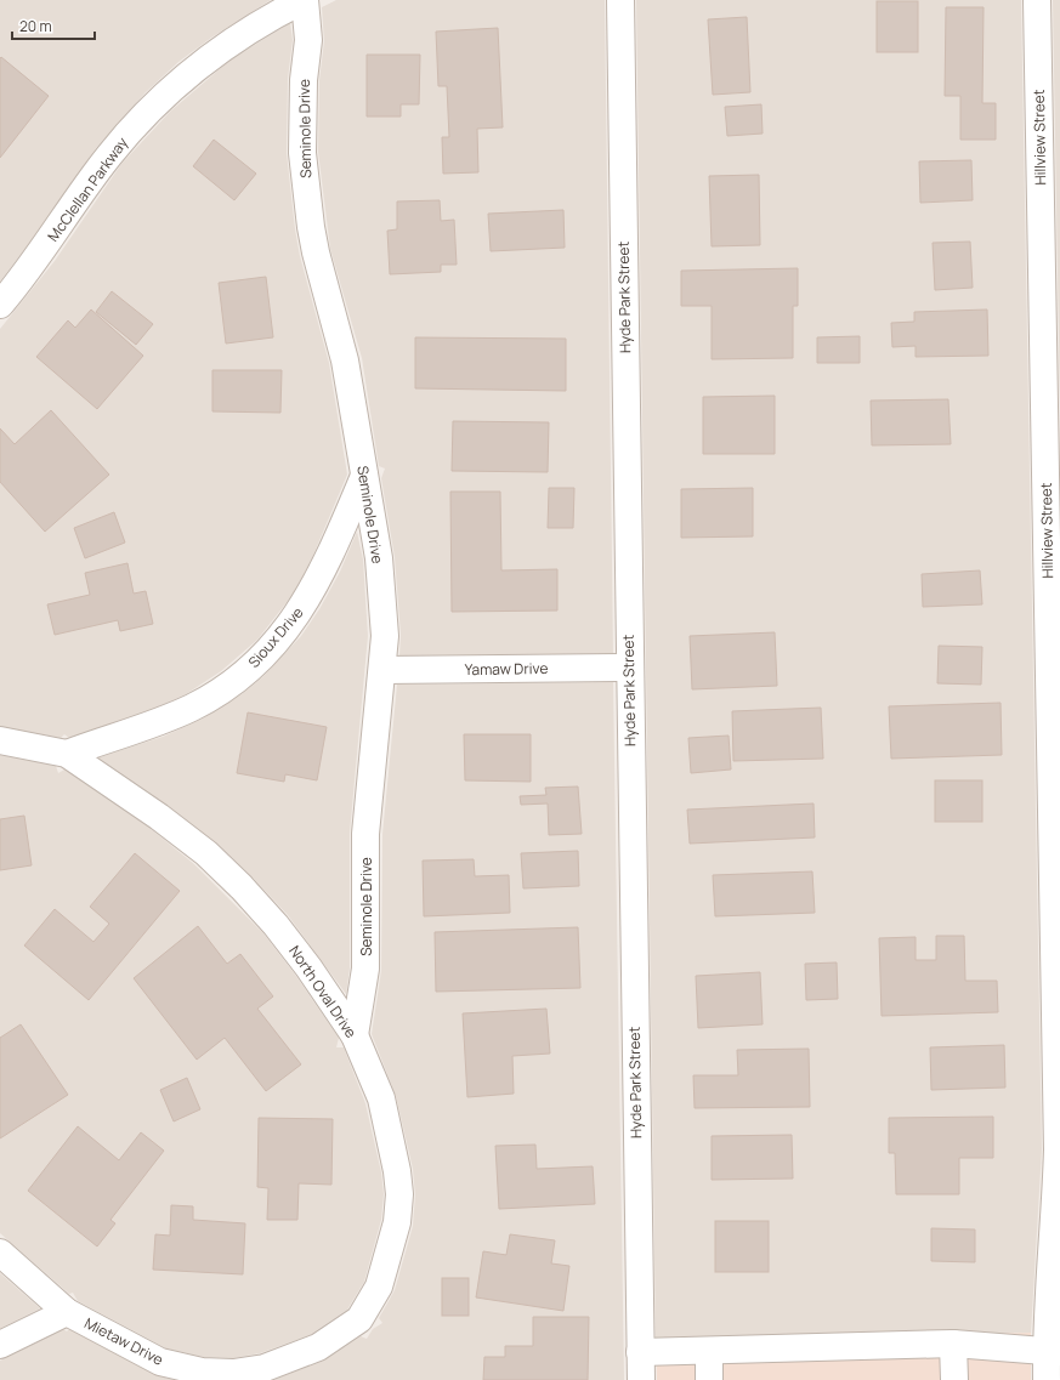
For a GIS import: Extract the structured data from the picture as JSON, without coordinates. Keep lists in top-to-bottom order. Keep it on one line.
{"streets":{"street":["Seminole Drive","Hillview Street","McClellan Parkway","Hyde Park Street","Sioux Drive","Yamaw Drive","North Oval Drive","Mietaw Drive"]},"crossings":[["Seminole Drive","McClellan Parkway"],["Seminole Drive","Sioux Drive"],["Seminole Drive","Yamaw Drive"],["Seminole Drive","North Oval Drive"],["Hyde Park Street","Yamaw Drive"],["Sioux Drive","North Oval Drive"],["North Oval Drive","Mietaw Drive"]],"scale_bar":"20 m"}
